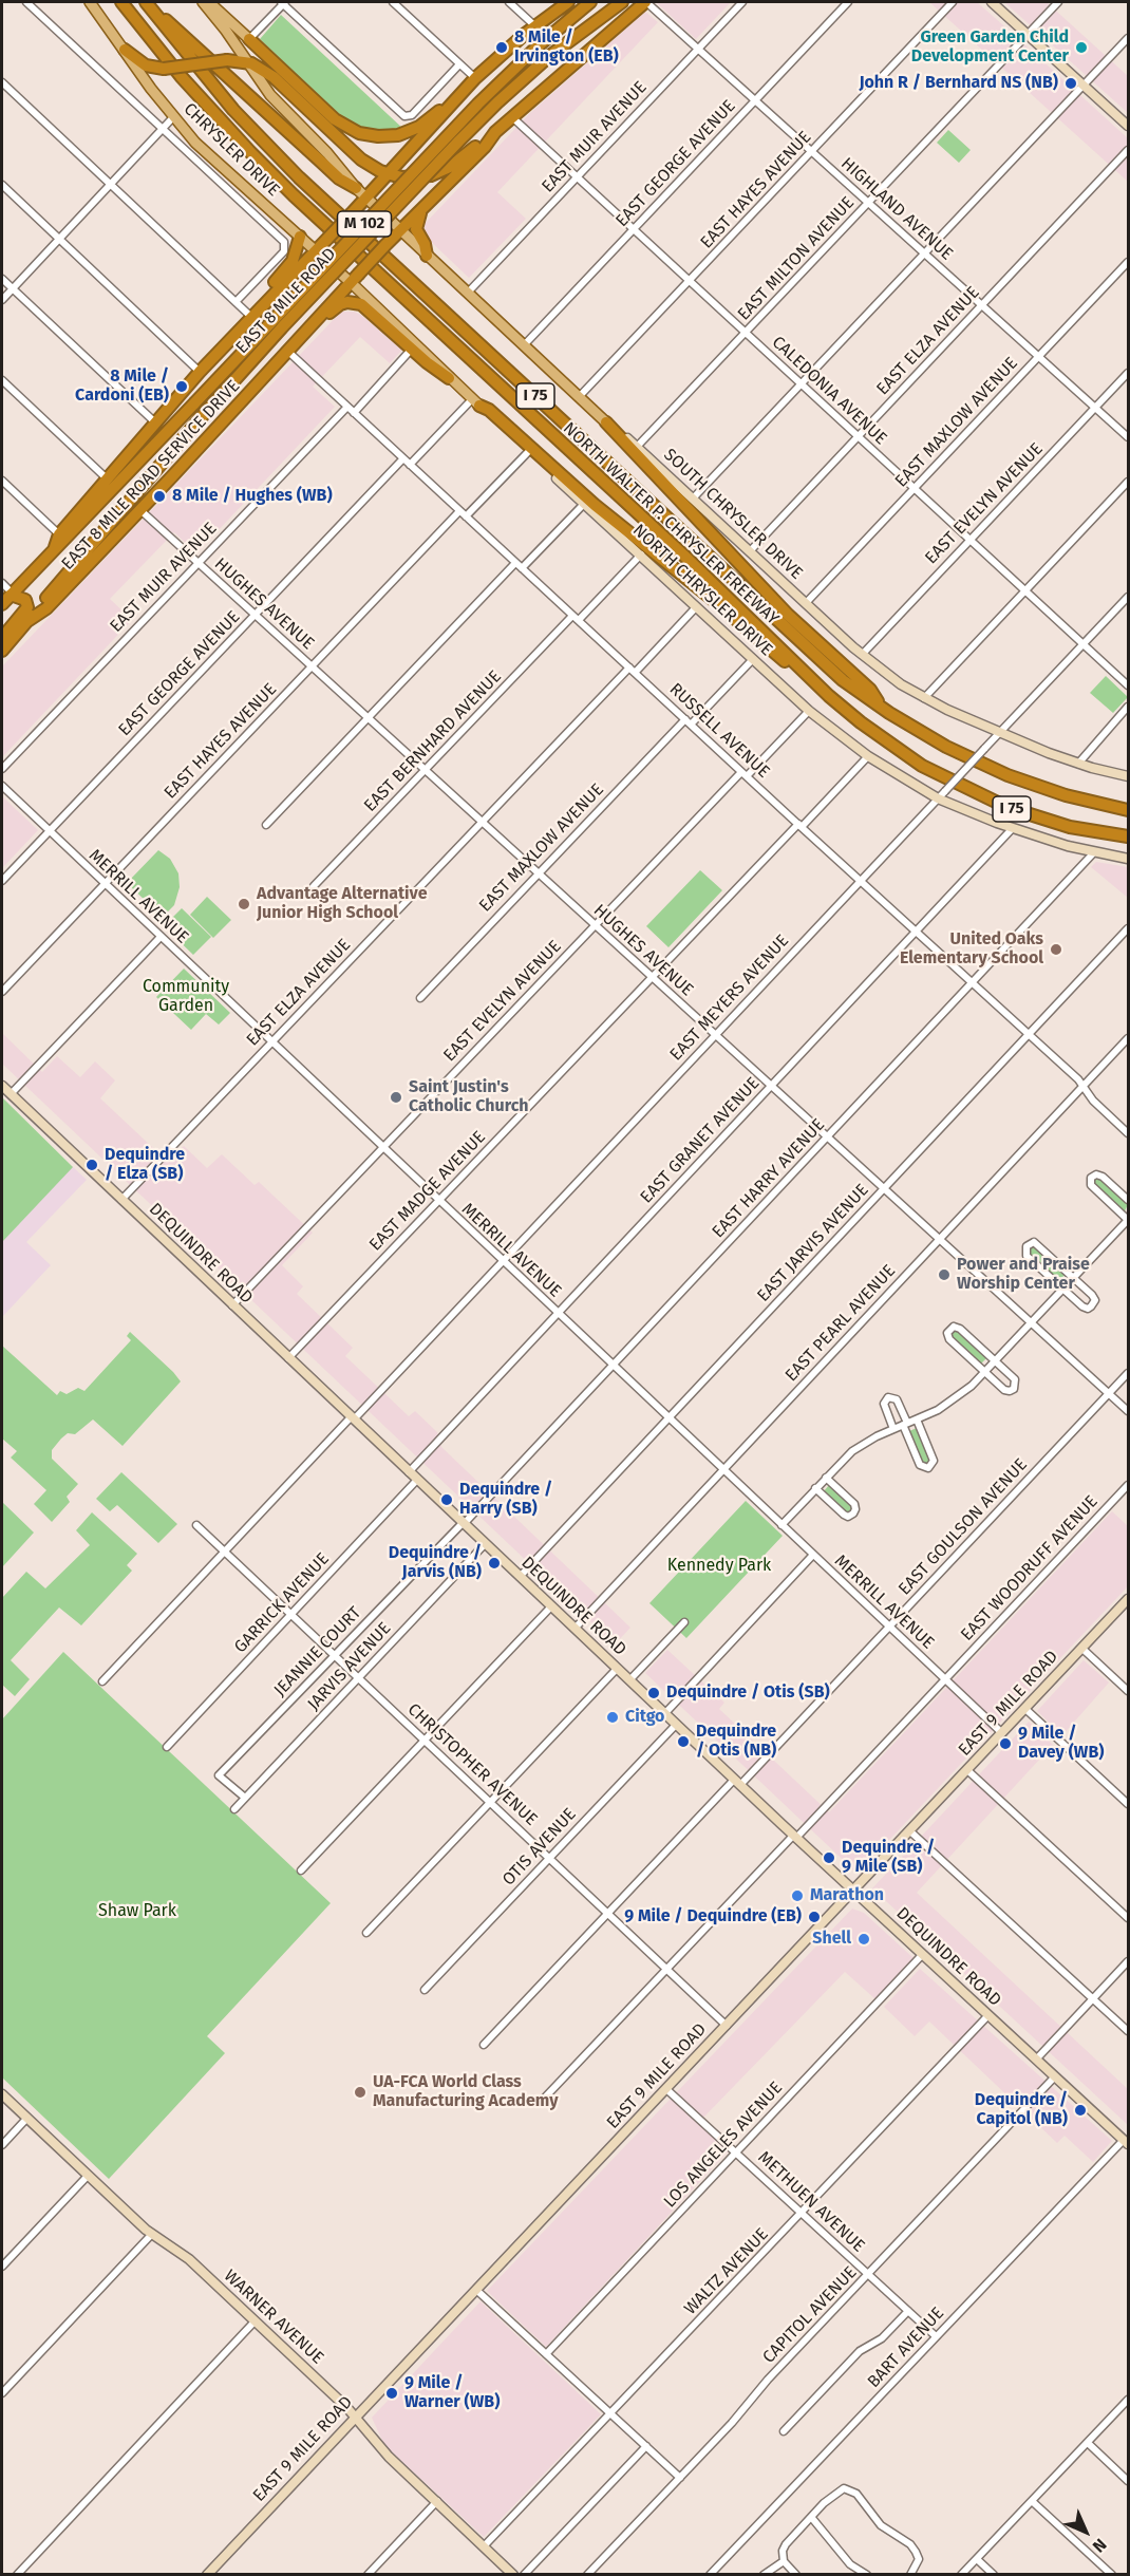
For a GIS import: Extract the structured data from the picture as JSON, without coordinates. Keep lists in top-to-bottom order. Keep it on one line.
{"streets":{"highway":["M 102","EAST 8 MILE ROAD","I 75","EAST 8 MILE ROAD SERVICE DRIVE","NORTH WALTER P. CHRYSLER FREEWAY"],"main road":["CHRYSLER DRIVE","SOUTH CHRYSLER DRIVE","NORTH CHRYSLER DRIVE","DEQUINDRE ROAD","EAST 9 MILE ROAD","WARNER AVENUE"],"street":["EAST MUIR AVENUE","EAST GEORGE AVENUE","EAST HAYES AVENUE","HIGHLAND AVENUE","EAST MILTON AVENUE","EAST ELZA AVENUE","CALEDONIA AVENUE","EAST MAXLOW AVENUE","EAST EVELYN AVENUE","HUGHES AVENUE","RUSSELL AVENUE","EAST BERNHARD AVENUE","MERRILL AVENUE","EAST MEYERS AVENUE","EAST GRANET AVENUE","EAST HARRY AVENUE","EAST MADGE AVENUE","EAST JARVIS AVENUE","EAST PEARL AVENUE","EAST GOULSON AVENUE","EAST WOODRUFF AVENUE","GARRICK AVENUE","JEANNIE COURT","JARVIS AVENUE","CHRISTOPHER AVENUE","OTIS AVENUE","LOS ANGELES AVENUE","METHUEN AVENUE","WALTZ AVENUE","CAPITOL AVENUE","BART AVENUE"]},"crossings":[["EAST MUIR AVENUE","HIGHLAND AVENUE"],["EAST MUIR AVENUE","CALEDONIA AVENUE"],["EAST MUIR AVENUE","SOUTH CHRYSLER DRIVE"],["EAST MUIR AVENUE","HUGHES AVENUE"],["EAST MUIR AVENUE","RUSSELL AVENUE"],["CHRYSLER DRIVE","EAST 8 MILE ROAD"],["EAST GEORGE AVENUE","HIGHLAND AVENUE"],["EAST GEORGE AVENUE","CALEDONIA AVENUE"],["EAST GEORGE AVENUE","SOUTH CHRYSLER DRIVE"],["EAST GEORGE AVENUE","HUGHES AVENUE"],["EAST GEORGE AVENUE","RUSSELL AVENUE"],["EAST GEORGE AVENUE","MERRILL AVENUE"],["EAST HAYES AVENUE","HIGHLAND AVENUE"],["EAST HAYES AVENUE","CALEDONIA AVENUE"],["EAST HAYES AVENUE","SOUTH CHRYSLER DRIVE"],["EAST HAYES AVENUE","HUGHES AVENUE"],["EAST HAYES AVENUE","RUSSELL AVENUE"],["EAST HAYES AVENUE","MERRILL AVENUE"],["HIGHLAND AVENUE","EAST MILTON AVENUE"],["HIGHLAND AVENUE","EAST ELZA AVENUE"],["HIGHLAND AVENUE","EAST MAXLOW AVENUE"],["HIGHLAND AVENUE","EAST 8 MILE ROAD SERVICE DRIVE"],["HIGHLAND AVENUE","EAST EVELYN AVENUE"],["EAST MILTON AVENUE","CALEDONIA AVENUE"],["EAST MILTON AVENUE","SOUTH CHRYSLER DRIVE"],["EAST 8 MILE ROAD","EAST 8 MILE ROAD SERVICE DRIVE"],["EAST 8 MILE ROAD","SOUTH CHRYSLER DRIVE"],["EAST ELZA AVENUE","CALEDONIA AVENUE"],["EAST ELZA AVENUE","SOUTH CHRYSLER DRIVE"],["EAST ELZA AVENUE","NORTH CHRYSLER DRIVE"],["EAST ELZA AVENUE","HUGHES AVENUE"],["EAST ELZA AVENUE","RUSSELL AVENUE"],["EAST ELZA AVENUE","MERRILL AVENUE"],["EAST ELZA AVENUE","DEQUINDRE ROAD"],["CALEDONIA AVENUE","EAST MAXLOW AVENUE"],["CALEDONIA AVENUE","EAST 8 MILE ROAD SERVICE DRIVE"],["CALEDONIA AVENUE","EAST EVELYN AVENUE"],["CALEDONIA AVENUE","EAST MEYERS AVENUE"],["EAST MAXLOW AVENUE","SOUTH CHRYSLER DRIVE"],["EAST MAXLOW AVENUE","NORTH CHRYSLER DRIVE"],["EAST MAXLOW AVENUE","HUGHES AVENUE"],["EAST MAXLOW AVENUE","RUSSELL AVENUE"],["EAST 8 MILE ROAD SERVICE DRIVE","SOUTH CHRYSLER DRIVE"],["EAST 8 MILE ROAD SERVICE DRIVE","HUGHES AVENUE"],["EAST 8 MILE ROAD SERVICE DRIVE","RUSSELL AVENUE"],["EAST EVELYN AVENUE","SOUTH CHRYSLER DRIVE"],["EAST EVELYN AVENUE","NORTH CHRYSLER DRIVE"],["EAST EVELYN AVENUE","HUGHES AVENUE"],["EAST EVELYN AVENUE","RUSSELL AVENUE"],["EAST EVELYN AVENUE","MERRILL AVENUE"],["EAST EVELYN AVENUE","DEQUINDRE ROAD"],["SOUTH CHRYSLER DRIVE","EAST MEYERS AVENUE"],["NORTH CHRYSLER DRIVE","EAST BERNHARD AVENUE"],["NORTH CHRYSLER DRIVE","EAST MEYERS AVENUE"],["NORTH CHRYSLER DRIVE","EAST GRANET AVENUE"],["NORTH CHRYSLER DRIVE","EAST HARRY AVENUE"],["NORTH CHRYSLER DRIVE","EAST MADGE AVENUE"],["HUGHES AVENUE","EAST BERNHARD AVENUE"],["HUGHES AVENUE","EAST MEYERS AVENUE"],["HUGHES AVENUE","EAST GRANET AVENUE"],["HUGHES AVENUE","EAST HARRY AVENUE"],["HUGHES AVENUE","EAST MADGE AVENUE"],["HUGHES AVENUE","EAST JARVIS AVENUE"],["HUGHES AVENUE","EAST PEARL AVENUE"],["HUGHES AVENUE","EAST GOULSON AVENUE"],["RUSSELL AVENUE","EAST BERNHARD AVENUE"],["RUSSELL AVENUE","EAST MEYERS AVENUE"],["RUSSELL AVENUE","EAST GRANET AVENUE"],["RUSSELL AVENUE","EAST HARRY AVENUE"],["RUSSELL AVENUE","EAST MADGE AVENUE"],["RUSSELL AVENUE","EAST JARVIS AVENUE"],["RUSSELL AVENUE","EAST PEARL AVENUE"],["MERRILL AVENUE","EAST MEYERS AVENUE"],["MERRILL AVENUE","EAST GRANET AVENUE"],["MERRILL AVENUE","EAST HARRY AVENUE"],["MERRILL AVENUE","EAST MADGE AVENUE"],["MERRILL AVENUE","EAST JARVIS AVENUE"],["MERRILL AVENUE","EAST PEARL AVENUE"],["MERRILL AVENUE","EAST GOULSON AVENUE"],["MERRILL AVENUE","EAST WOODRUFF AVENUE"],["MERRILL AVENUE","EAST 9 MILE ROAD"],["EAST MEYERS AVENUE","DEQUINDRE ROAD"],["EAST MEYERS AVENUE","CHRISTOPHER AVENUE"],["EAST GRANET AVENUE","DEQUINDRE ROAD"],["EAST HARRY AVENUE","DEQUINDRE ROAD"],["EAST HARRY AVENUE","JEANNIE COURT"],["EAST MADGE AVENUE","DEQUINDRE ROAD"],["EAST JARVIS AVENUE","DEQUINDRE ROAD"],["DEQUINDRE ROAD","EAST PEARL AVENUE"],["DEQUINDRE ROAD","EAST GOULSON AVENUE"],["DEQUINDRE ROAD","EAST WOODRUFF AVENUE"],["DEQUINDRE ROAD","GARRICK AVENUE"],["DEQUINDRE ROAD","JEANNIE COURT"],["DEQUINDRE ROAD","JARVIS AVENUE"],["DEQUINDRE ROAD","EAST 9 MILE ROAD"],["DEQUINDRE ROAD","OTIS AVENUE"],["DEQUINDRE ROAD","LOS ANGELES AVENUE"],["DEQUINDRE ROAD","WALTZ AVENUE"],["DEQUINDRE ROAD","CAPITOL AVENUE"],["DEQUINDRE ROAD","BART AVENUE"],["EAST GOULSON AVENUE","CHRISTOPHER AVENUE"],["EAST WOODRUFF AVENUE","CHRISTOPHER AVENUE"],["GARRICK AVENUE","CHRISTOPHER AVENUE"],["JEANNIE COURT","JARVIS AVENUE"],["JEANNIE COURT","CHRISTOPHER AVENUE"],["JARVIS AVENUE","CHRISTOPHER AVENUE"],["EAST 9 MILE ROAD","CHRISTOPHER AVENUE"],["EAST 9 MILE ROAD","METHUEN AVENUE"],["EAST 9 MILE ROAD","WARNER AVENUE"],["CHRISTOPHER AVENUE","OTIS AVENUE"],["LOS ANGELES AVENUE","METHUEN AVENUE"],["METHUEN AVENUE","WALTZ AVENUE"],["METHUEN AVENUE","CAPITOL AVENUE"],["METHUEN AVENUE","BART AVENUE"],["WALTZ AVENUE","WARNER AVENUE"]],"parks":["Community Garden","Kennedy Park","Shaw Park"],"places":["8 Mile / Irvington (EB)","Green Garden Child Development Center","John R / Bernhard NS (NB)","8 Mile / Cardoni (EB)","8 Mile / Hughes (WB)","Advantage Alternative Junior High School","United Oaks Elementary School","Saint Justin's Catholic Church","Dequindre / Elza (SB)","Power and Praise Worship Center","Dequindre / Harry (SB)","Dequindre / Jarvis (NB)","Dequindre / Otis (SB)","Citgo","Dequindre / Otis (NB)","9 Mile / Davey (WB)","Dequindre / 9 Mile (SB)","Marathon","9 Mile / Dequindre (EB)","Shell","UA-FCA World Class Manufacturing Academy","Dequindre / Capitol (NB)","9 Mile / Warner (WB)"],"north":"bottom right"}
